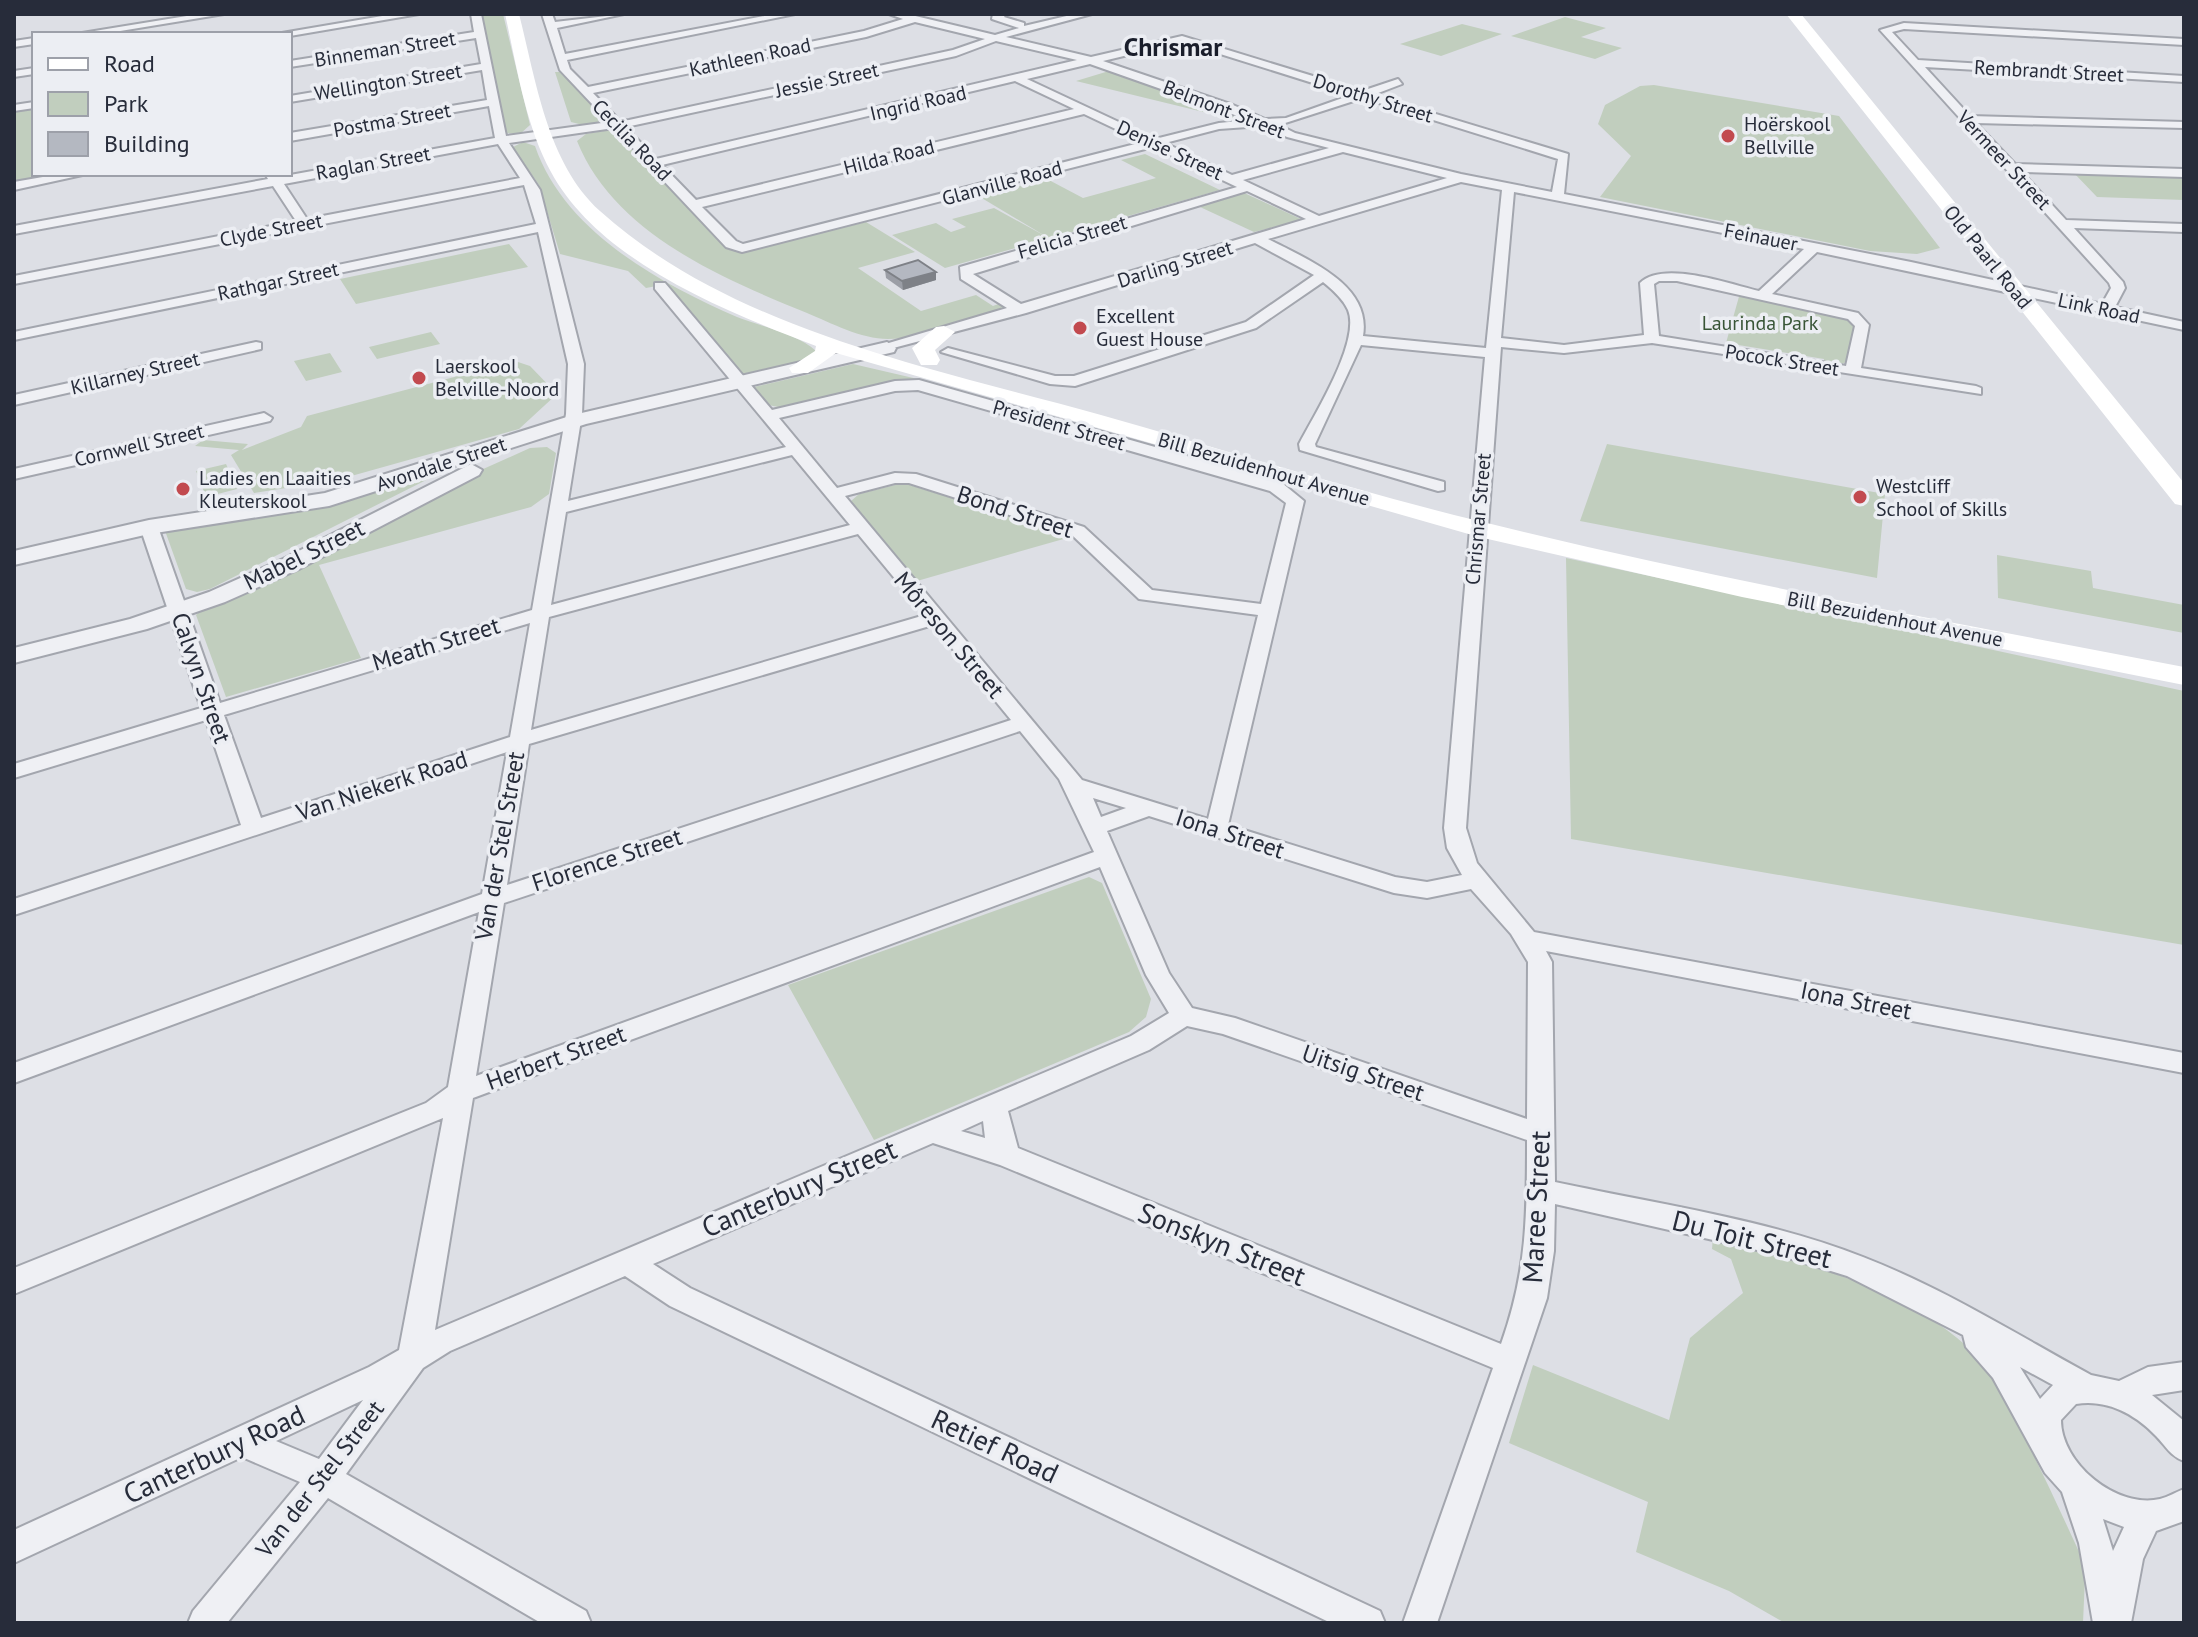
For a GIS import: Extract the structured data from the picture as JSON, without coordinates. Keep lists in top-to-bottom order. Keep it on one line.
{"streets":{"main road":["Old Paarl Road","Bill Bezuidenhout Avenue"],"street":["Binneman Street","Kathleen Road","Rembrandt Street","Jessie Street","Wellington Street","Dorothy Street","Ingrid Road","Belmont Street","Postma Street","Cecilia Road","Denise Street","Hilda Road","Vermeer Street","Raglan Street","Glanville Road","Clyde Street","Felicia Street","Feinauer","Darling Street","Rathgar Street","Link Road","Pocock Street","Killarney Street","President Street","Cornwell Street","Avondale Street","Bond Street","Chrismar Street","Mabel Street","Môreson Street","Meath Street","Calvyn Street","Van Niekerk Road","Iona Street","Van der Stel Street","Florence Street","Herbert Street","Uitsig Street","Canterbury Street","Maree Street","Du Toit Street","Sonskyn Street","Retief Road","Canterbury Road"]},"crossings":[["Binneman Street","Van der Stel Street"],["Kathleen Road","Belmont Street"],["Kathleen Road","Cecilia Road"],["Rembrandt Street","Vermeer Street"],["Jessie Street","Belmont Street"],["Jessie Street","Cecilia Road"],["Jessie Street","Raglan Street"],["Jessie Street","Bill Bezuidenhout Avenue"],["Wellington Street","Van der Stel Street"],["Dorothy Street","Ingrid Road"],["Dorothy Street","Glanville Road"],["Dorothy Street","Feinauer"],["Ingrid Road","Belmont Street"],["Ingrid Road","Cecilia Road"],["Ingrid Road","Denise Street"],["Belmont Street","Glanville Road"],["Belmont Street","Feinauer"],["Belmont Street","Darling Street"],["Belmont Street","Chrismar Street"],["Postma Street","Van der Stel Street"],["Cecilia Road","Hilda Road"],["Cecilia Road","Glanville Road"],["Denise Street","Hilda Road"],["Denise Street","Glanville Road"],["Denise Street","Felicia Street"],["Denise Street","Darling Street"],["Vermeer Street","Link Road"],["Raglan Street","Bill Bezuidenhout Avenue"],["Raglan Street","Van der Stel Street"],["Clyde Street","Van der Stel Street"],["Felicia Street","Darling Street"],["Feinauer","Old Paarl Road"],["Feinauer","Link Road"],["Feinauer","Chrismar Street"],["Old Paarl Road","Link Road"],["Darling Street","Avondale Street"],["Darling Street","Bill Bezuidenhout Avenue"],["Rathgar Street","Van der Stel Street"],["Pocock Street","Chrismar Street"],["President Street","Bond Street"],["President Street","Môreson Street"],["President Street","Iona Street"],["Avondale Street","Bill Bezuidenhout Avenue"],["Avondale Street","Mabel Street"],["Avondale Street","Môreson Street"],["Avondale Street","Calvyn Street"],["Avondale Street","Van der Stel Street"],["Bill Bezuidenhout Avenue","Chrismar Street"],["Bond Street","Môreson Street"],["Chrismar Street","Maree Street"],["Mabel Street","Calvyn Street"],["Mabel Street","Van der Stel Street"],["Môreson Street","Meath Street"],["Môreson Street","Van Niekerk Road"],["Môreson Street","Iona Street"],["Môreson Street","Florence Street"],["Môreson Street","Herbert Street"],["Môreson Street","Uitsig Street"],["Môreson Street","Canterbury Street"],["Meath Street","Calvyn Street"],["Meath Street","Van der Stel Street"],["Calvyn Street","Van Niekerk Road"],["Van Niekerk Road","Van der Stel Street"],["Iona Street","Maree Street"],["Van der Stel Street","Florence Street"],["Van der Stel Street","Herbert Street"],["Van der Stel Street","Canterbury Street"],["Van der Stel Street","Canterbury Road"],["Uitsig Street","Canterbury Street"],["Uitsig Street","Maree Street"],["Canterbury Street","Sonskyn Street"],["Canterbury Street","Retief Road"],["Canterbury Street","Canterbury Road"],["Maree Street","Du Toit Street"],["Maree Street","Sonskyn Street"]],"districts":["Chrismar"],"parks":["Laurinda Park"],"places":["Hoërskool Bellville","Excellent Guest House","Laerskool Belville-Noord","Ladies en Laaities Kleuterskool","Westcliff School of Skills"],"legend":["Road","Park","Building"]}
